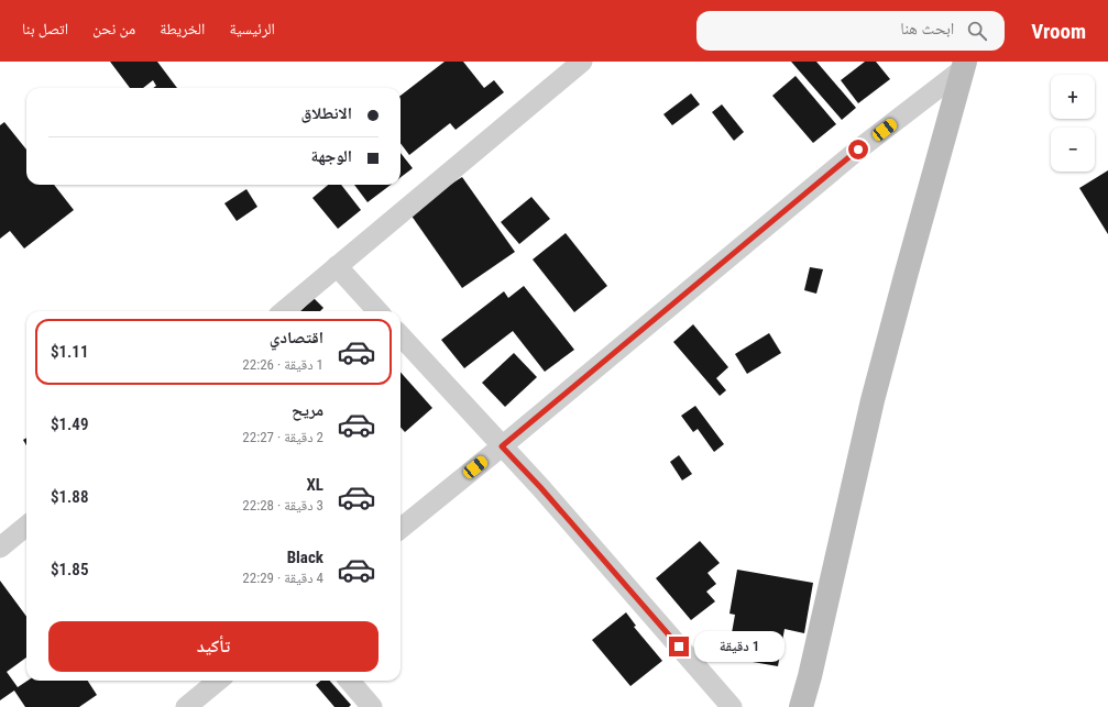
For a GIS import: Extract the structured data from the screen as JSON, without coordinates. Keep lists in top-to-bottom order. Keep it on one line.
{"page":{"header":"Vroom","search":"ابحث هنا","nav":["الرئيسية","الخريطة","من نحن","اتصل بنا"],"map_buttons":["+","−"],"banner":["الانطلاق","الوجهة"],"list":[{"name":"اقتصادي","note":"1 دقيقة · 22:26","value":"$1.11"},{"name":"مريح","note":"2 دقيقة · 22:27","value":"$1.49"},{"name":"XL","note":"3 دقيقة · 22:28","value":"$1.88"},{"name":"Black","note":"4 دقيقة · 22:29","value":"$1.85"}],"buttons":"تأكيد","bubble":"1 دقيقة"}}
